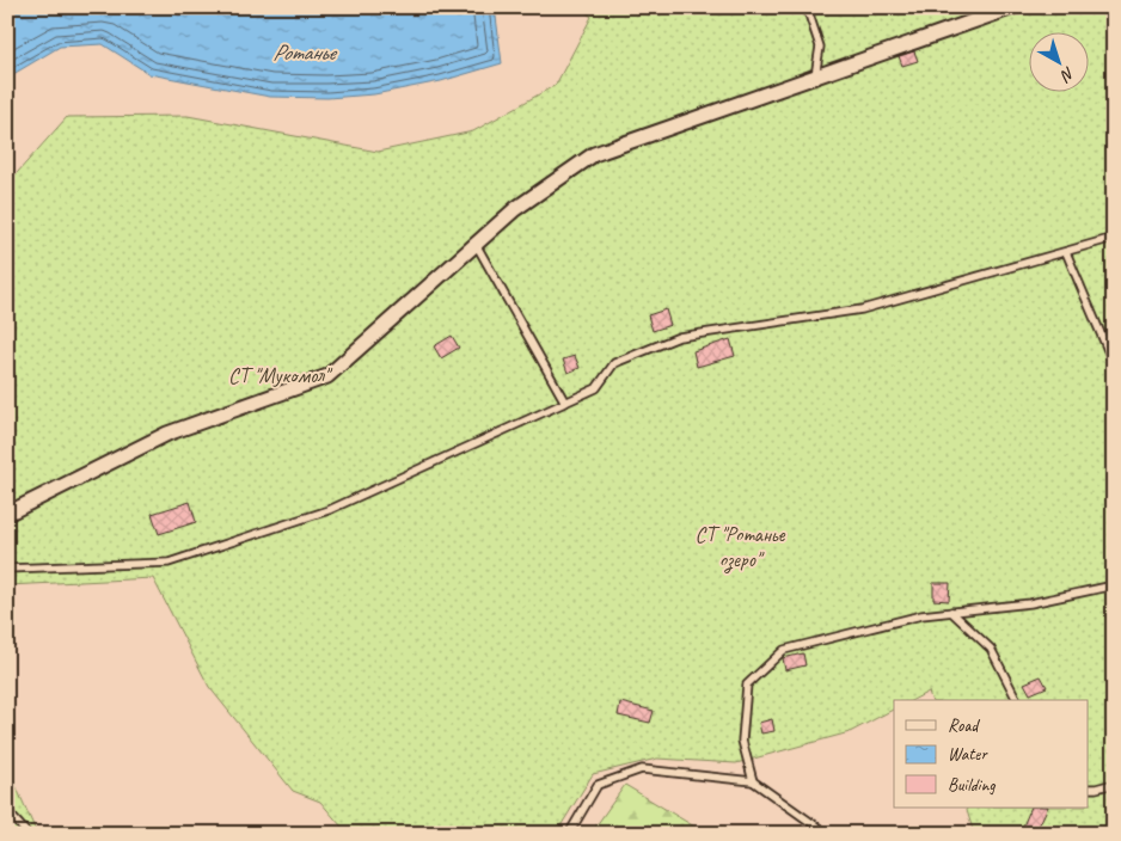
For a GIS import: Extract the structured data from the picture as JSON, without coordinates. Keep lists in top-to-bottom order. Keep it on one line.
{"water":["Ротанье"],"parks":["СТ \"Мукомол\"","СТ \"Ротанье озеро\""],"legend":["Road","Water","Building"],"north":"bottom right"}
